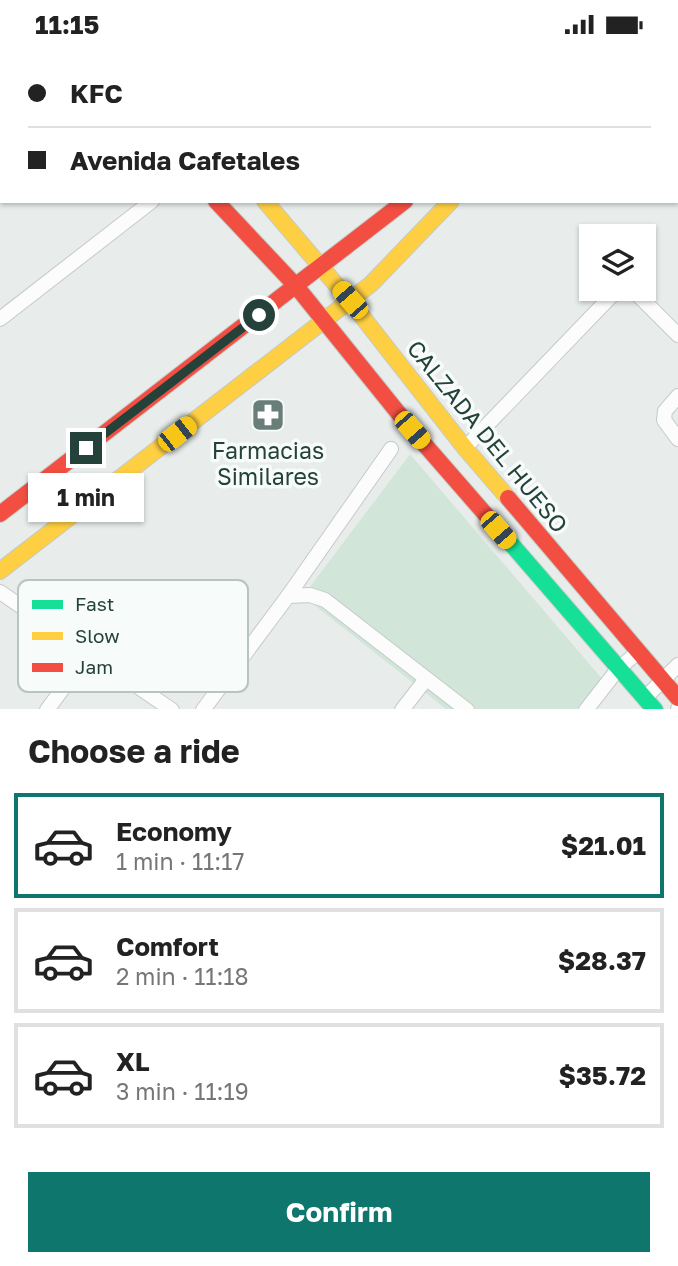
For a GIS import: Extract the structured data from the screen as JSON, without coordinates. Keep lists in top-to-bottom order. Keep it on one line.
{"streets":{"main road":["CALZADA DEL HUESO"]},"places":{"pharmacy":["Farmacias Similares"]},"legend":["Fast","Slow","Jam"],"page":{"status":"11:15","banner":["KFC","Avenida Cafetales"],"bubble":"1 min","heading":"Choose a ride","list":[{"name":"Economy","note":"1 min · 11:17","value":"$21.01"},{"name":"Comfort","note":"2 min · 11:18","value":"$28.37"},{"name":"XL","note":"3 min · 11:19","value":"$35.72"}],"buttons":"Confirm"}}
